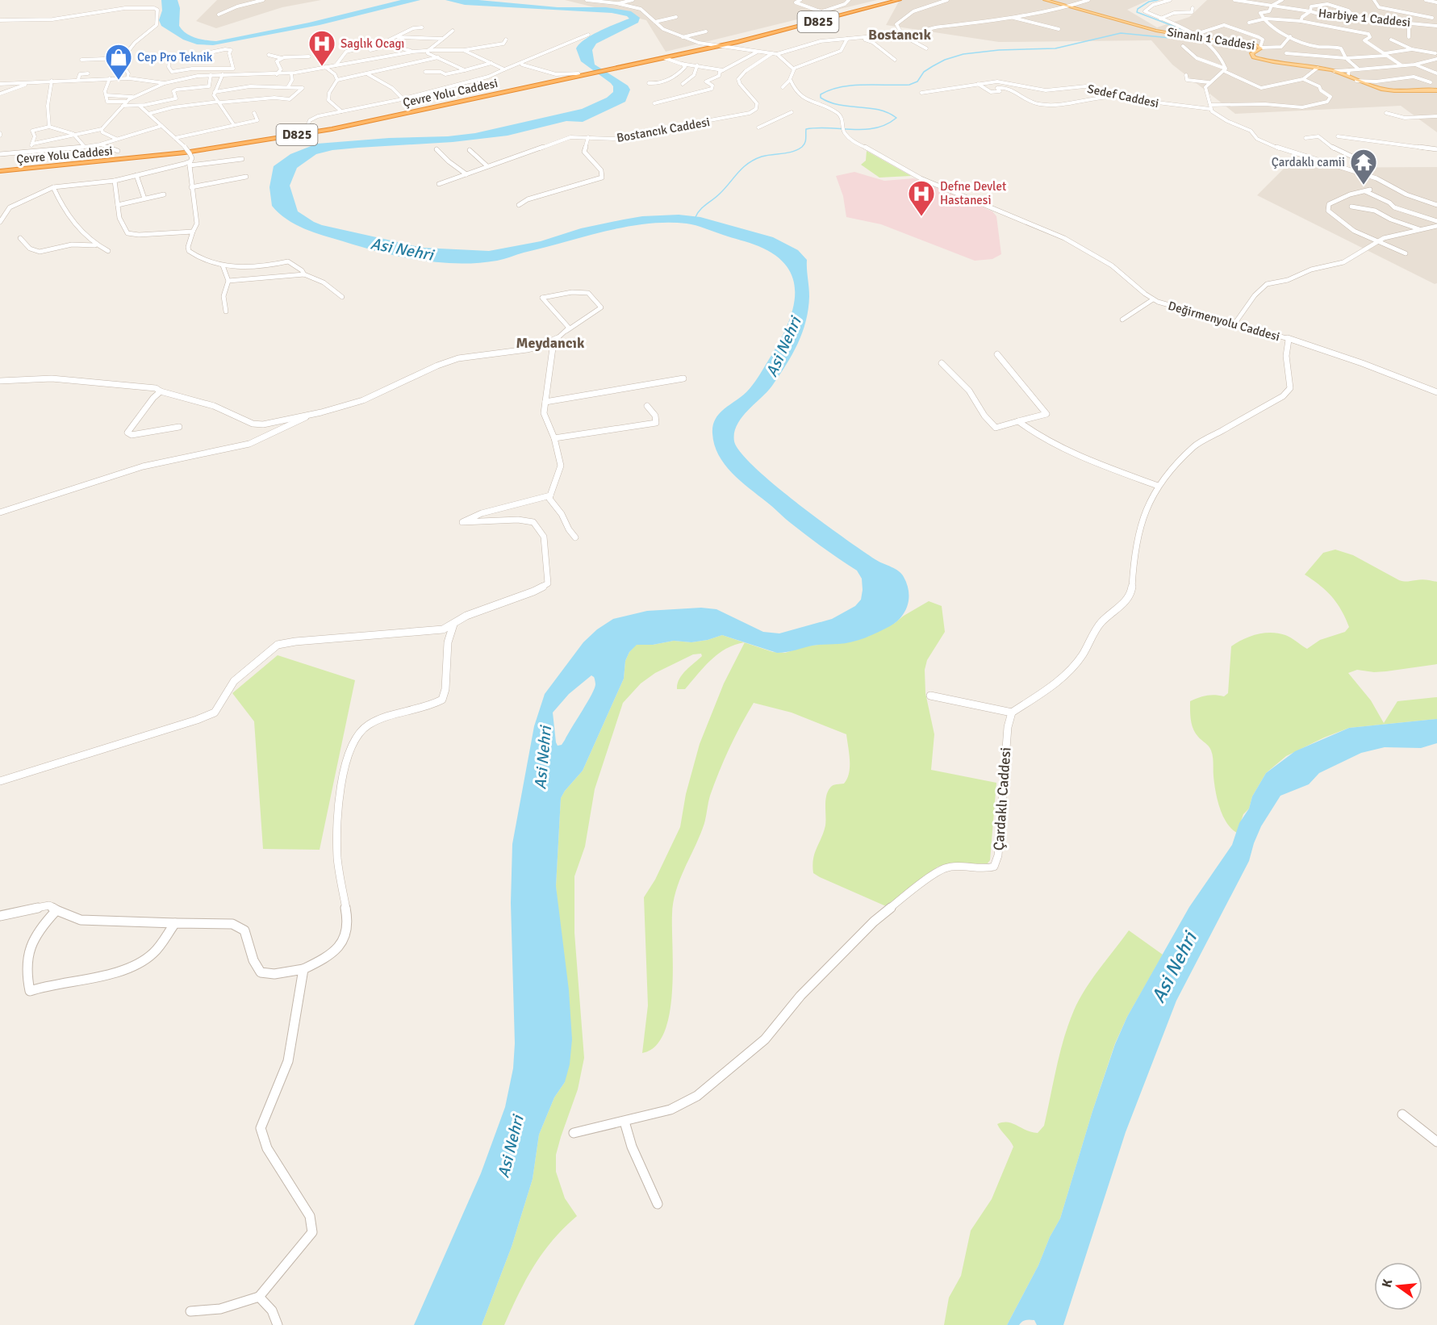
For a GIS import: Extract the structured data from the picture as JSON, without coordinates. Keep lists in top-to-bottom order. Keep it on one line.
{"streets":{"highway":["D825","Çevre Yolu Caddesi"],"main road":["Sinanlı 1 Caddesi"],"street":["Harbiye 1 Caddesi","Sedef Caddesi","Bostancık Caddesi","Değirmenyolu Caddesi","Çardaklı Caddesi"]},"districts":["Bostancık","Meydancık"],"water":["Asi Nehri"],"places":{"hospital":["Saglık Ocagı","Defne Devlet Hastanesi"],"shop":["Cep Pro Teknik"],"temple":["Çardaklı camii"]},"north":"left"}
